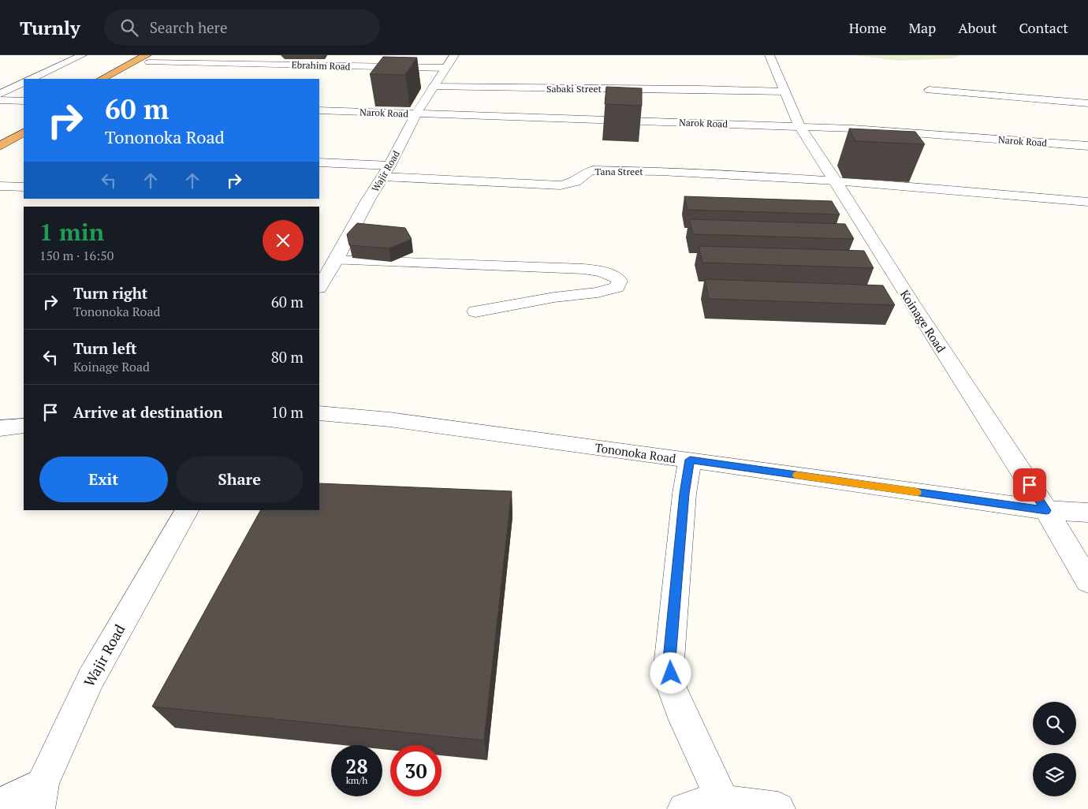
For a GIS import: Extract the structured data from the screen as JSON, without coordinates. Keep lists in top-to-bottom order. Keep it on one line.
{"streets":{"street":["Ebrahim Road","Sabaki Street","Narok Road","Wajir Road","Tana Street","Koinage Road","Tononoka Road"]},"crossings":[["Ebrahim Road","Wajir Road"],["Sabaki Street","Wajir Road"],["Sabaki Street","Koinage Road"],["Narok Road","Wajir Road"],["Narok Road","Koinage Road"],["Wajir Road","Tana Street"],["Tana Street","Koinage Road"],["Koinage Road","Tononoka Road"]],"page":{"header":"Turnly","search":"Search here","nav":["Home","Map","About","Contact"],"turn":["60 m","Tononoka Road"],"heading":["1 min","150 m · 16:50"],"list":[{"name":"Turn right","note":"Tononoka Road","value":"60 m"},{"name":"Turn left","note":"Koinage Road","value":"80 m"},{"name":"Arrive at destination","value":"10 m"}],"buttons":["Exit","Share"],"speed":"28 km/h","limit":"30"}}
